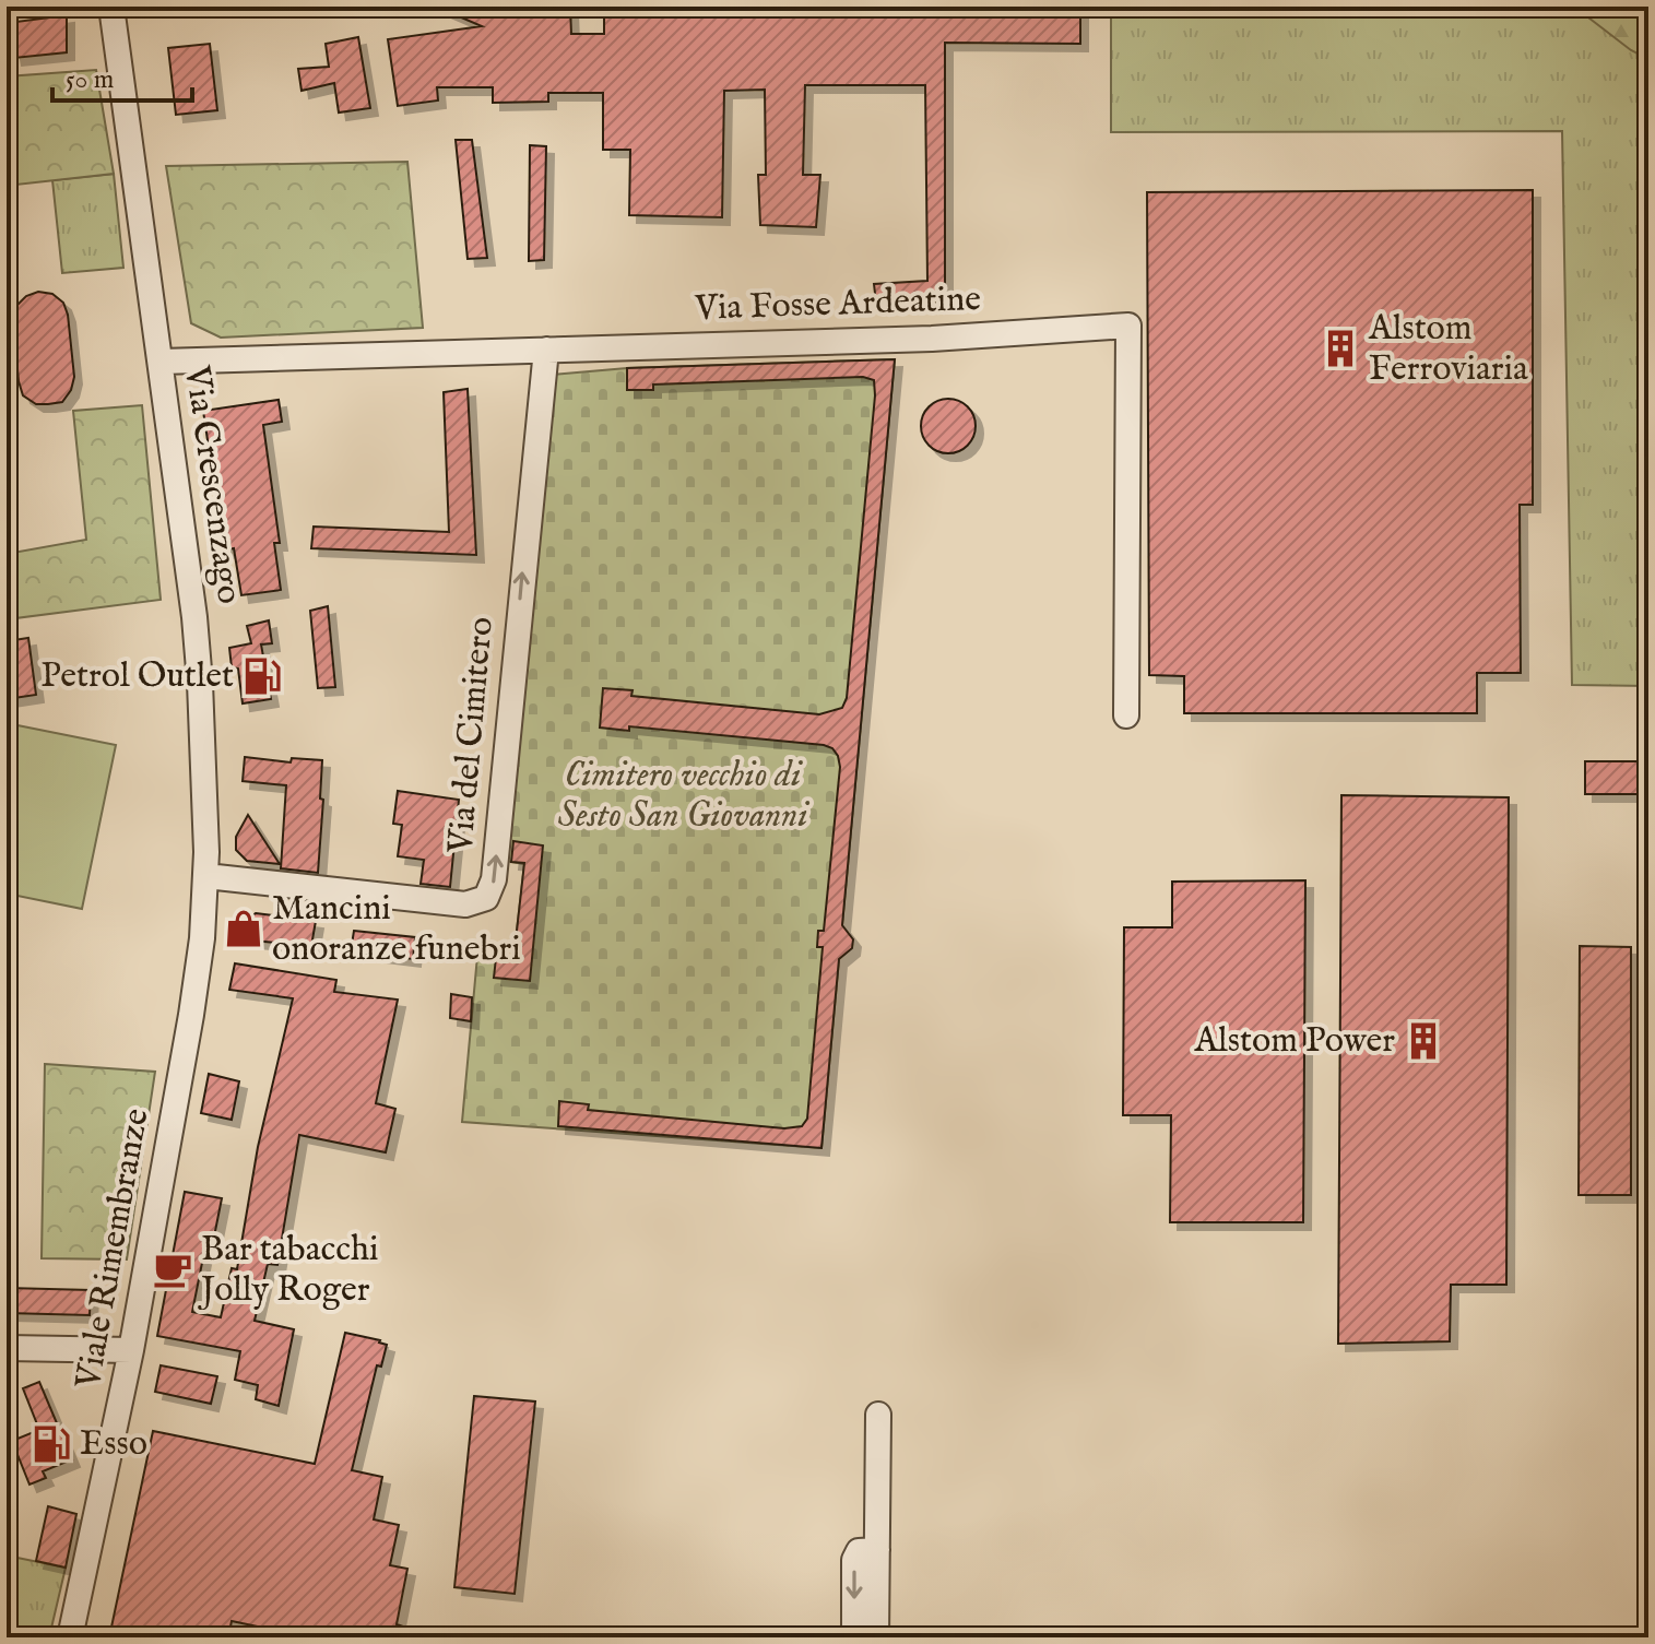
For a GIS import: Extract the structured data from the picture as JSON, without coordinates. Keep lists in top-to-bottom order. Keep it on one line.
{"streets":{"street":["Via Fosse Ardeatine","Via Crescenzago","Via del Cimitero","Viale Rimembranze"]},"crossings":[["Via Fosse Ardeatine","Via Crescenzago"],["Via Fosse Ardeatine","Via del Cimitero"],["Via Crescenzago","Via del Cimitero"],["Via Crescenzago","Viale Rimembranze"]],"parks":["Cimitero vecchio di Sesto San Giovanni"],"places":{"building":["Alstom Ferroviaria","Alstom Power"],"fuel station":["Petrol Outlet","Esso"],"shop":["Mancini onoranze funebri"],"cafe":["Bar tabacchi Jolly Roger"]},"scale_bar":"50 m"}
